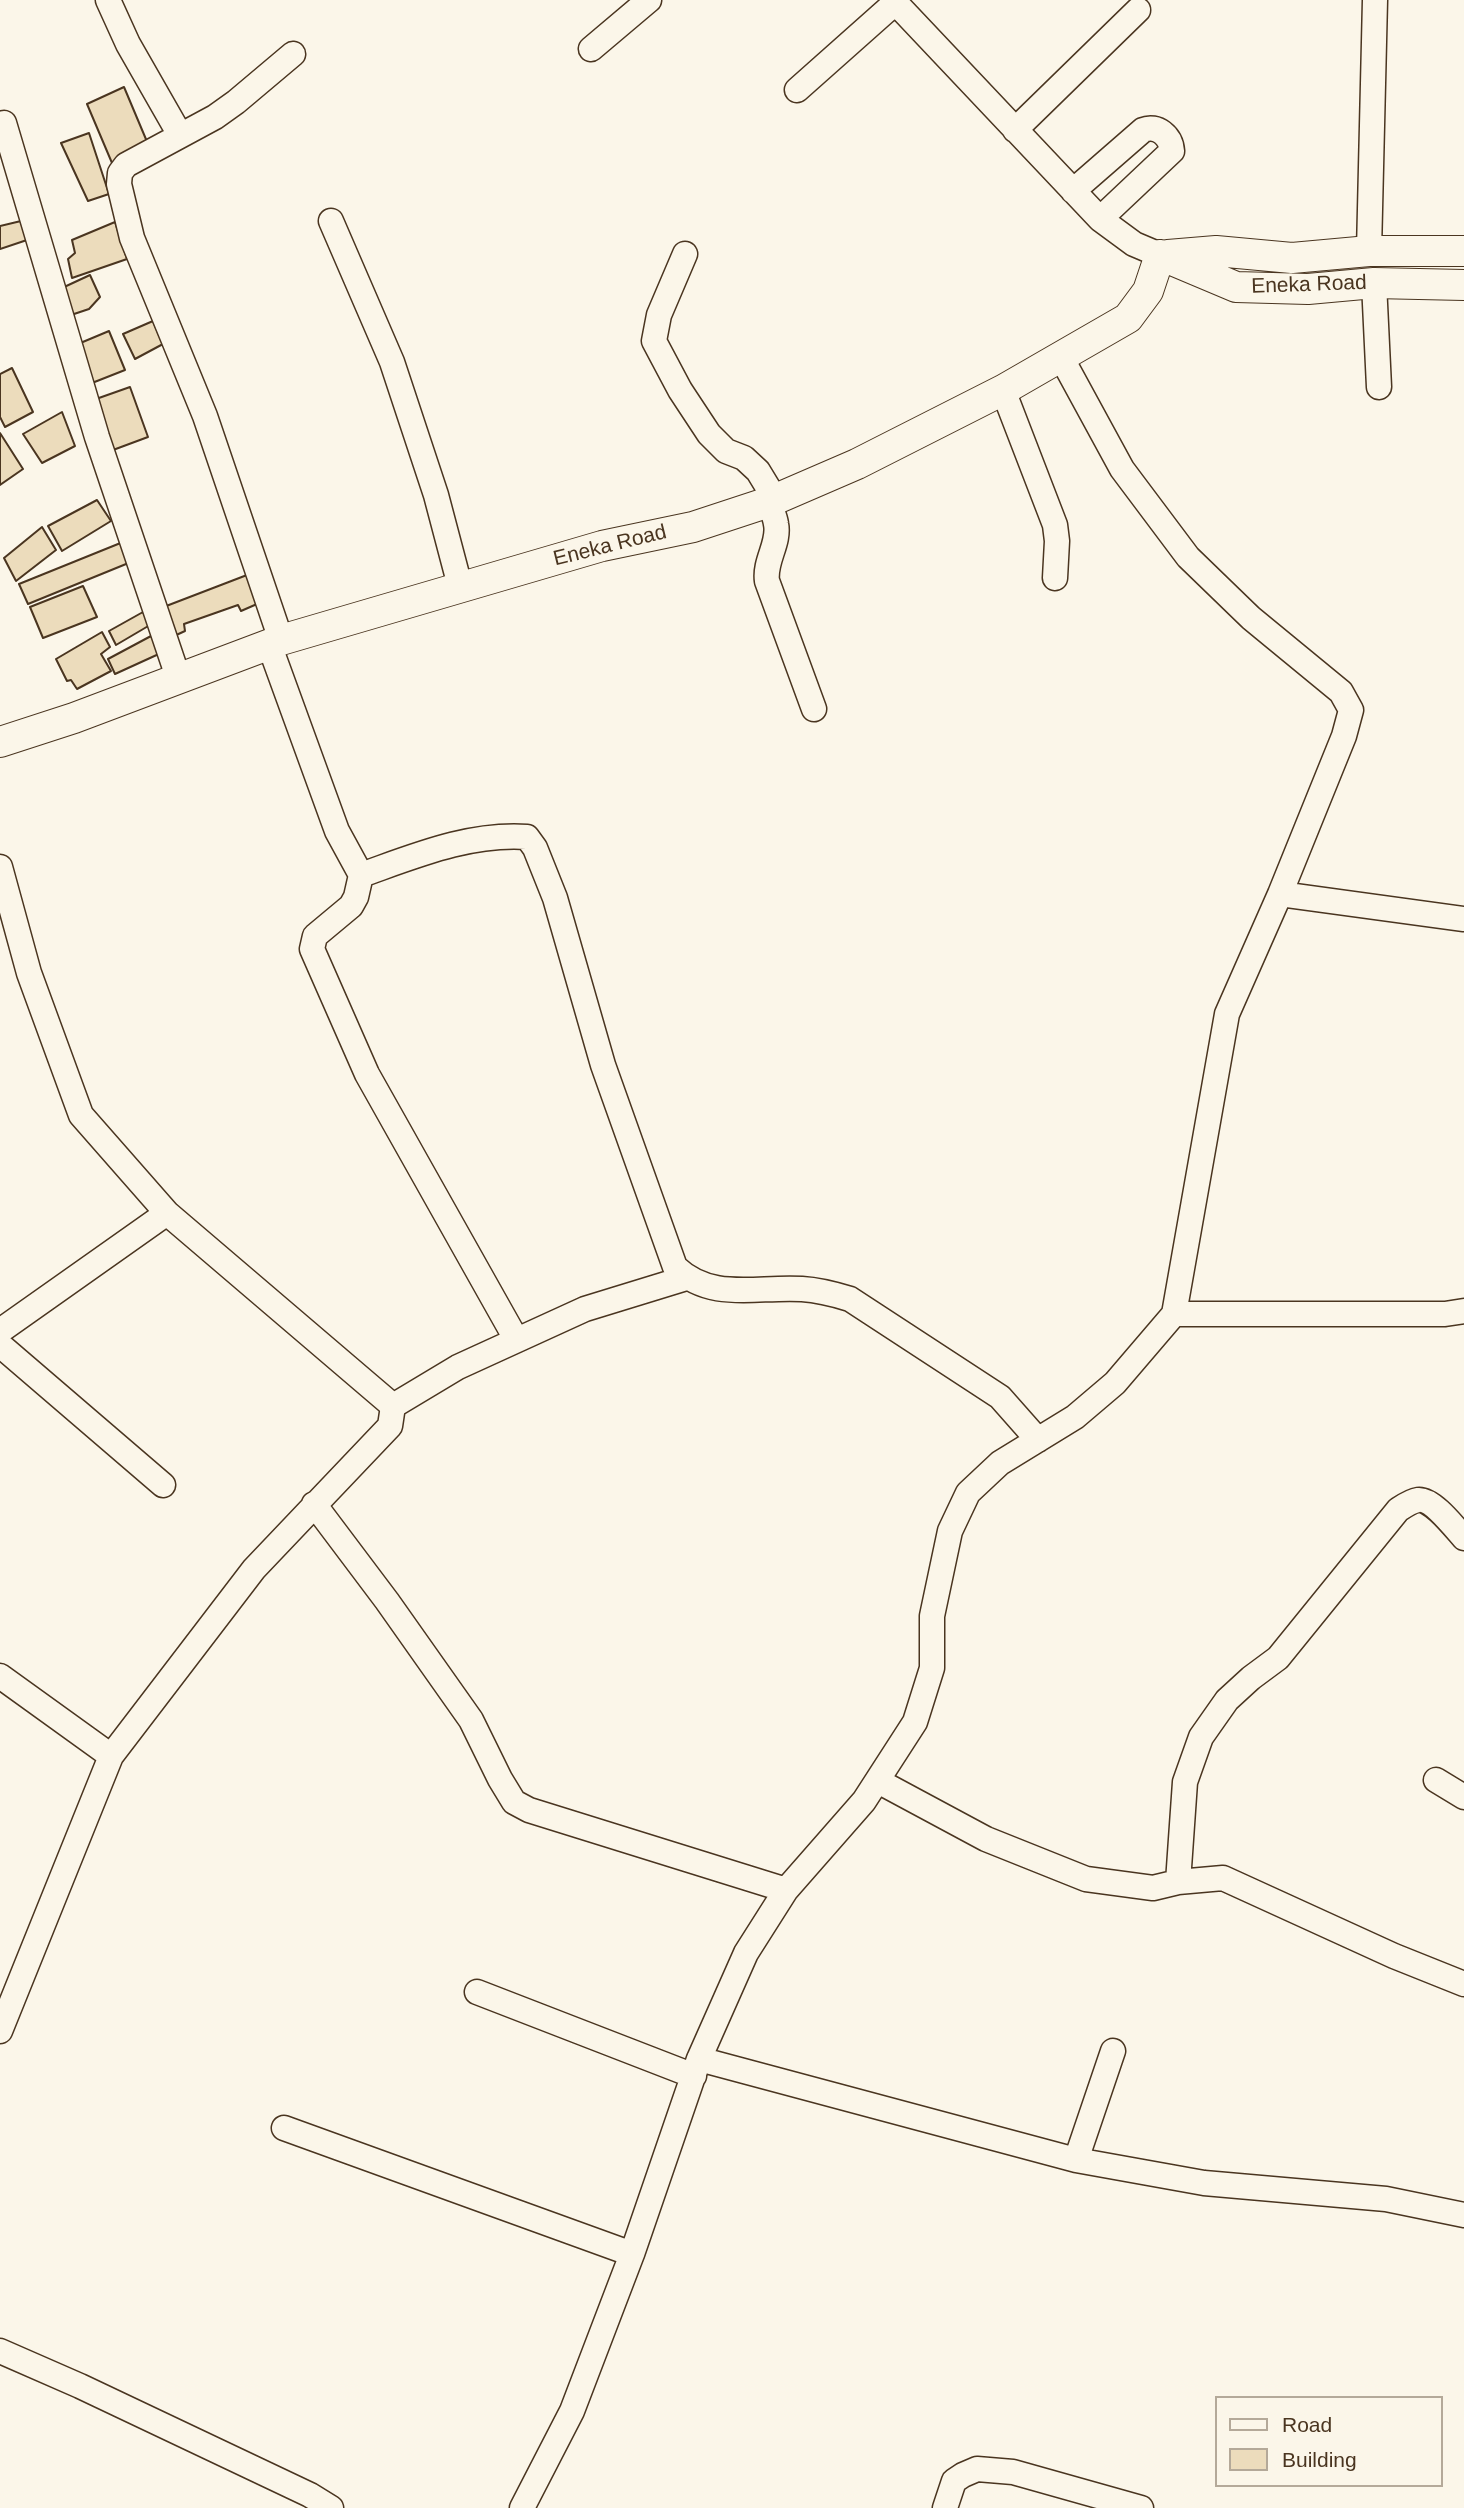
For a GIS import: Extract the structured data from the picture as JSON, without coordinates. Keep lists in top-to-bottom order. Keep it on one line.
{"streets":{"main road":["Eneka Road"]},"legend":["Road","Building"]}
